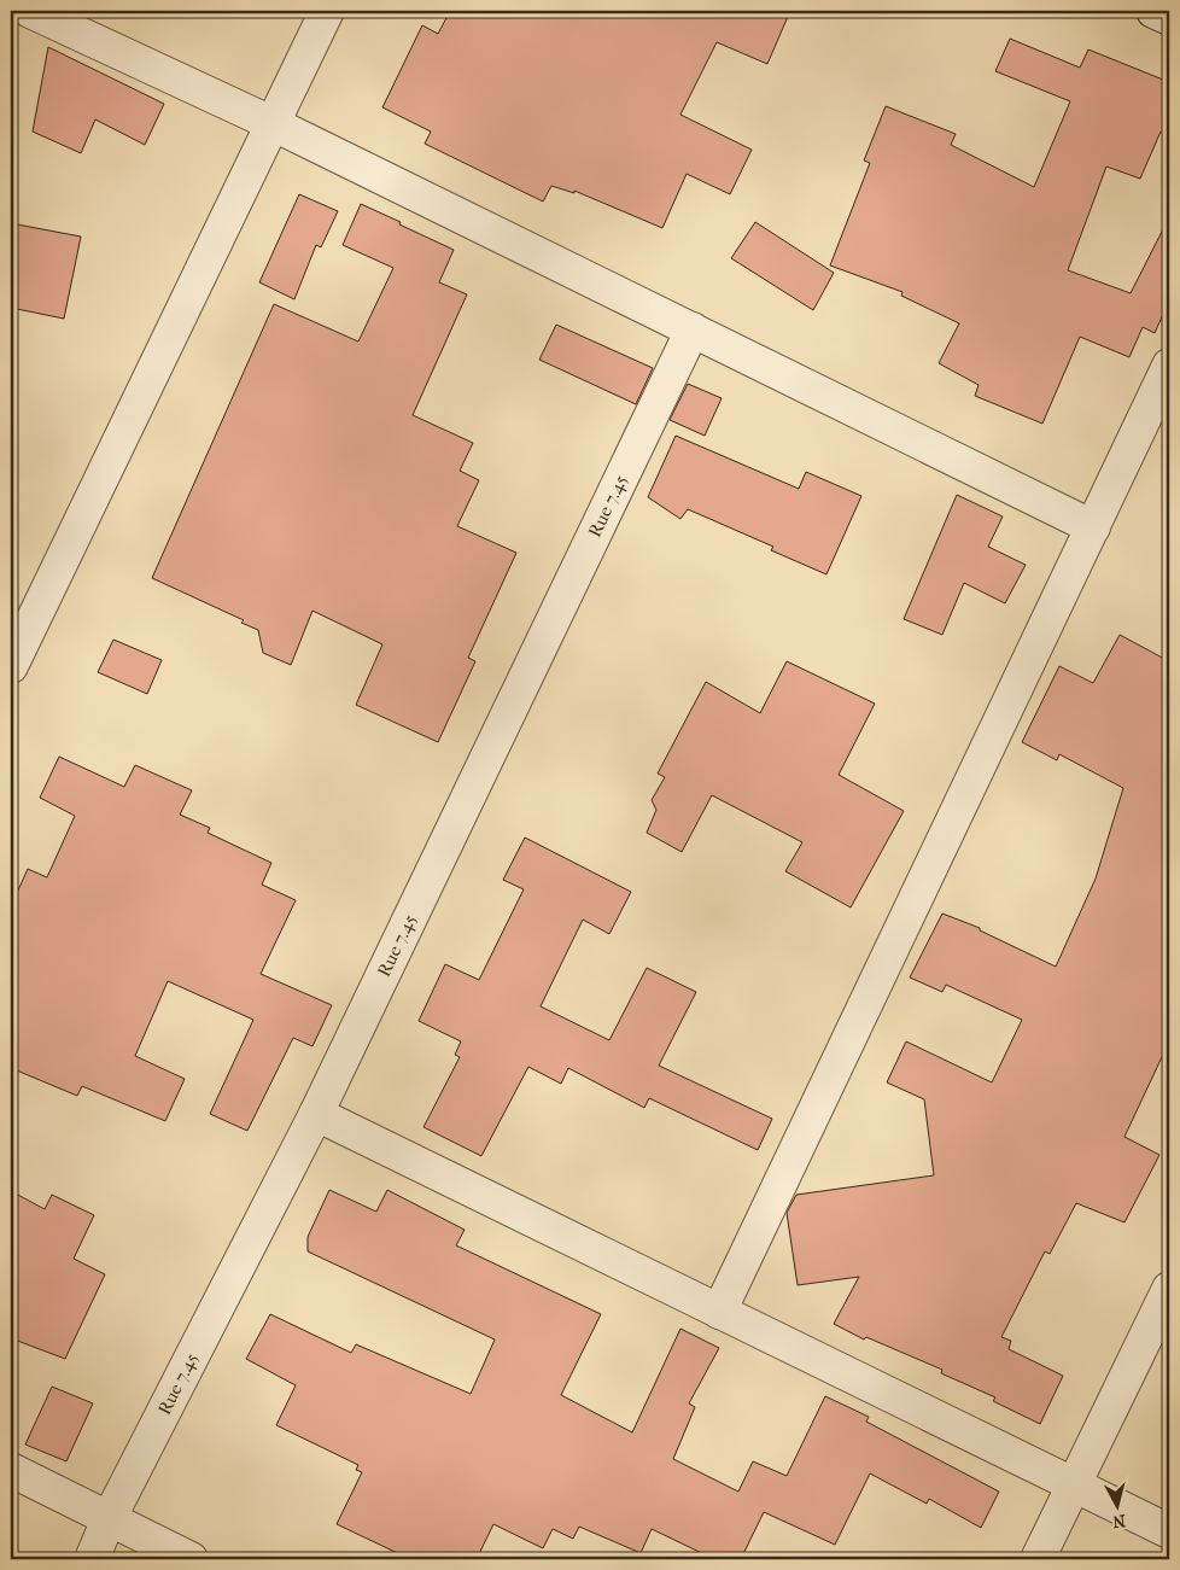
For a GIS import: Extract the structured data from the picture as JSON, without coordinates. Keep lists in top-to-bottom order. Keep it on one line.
{"streets":{"street":["Rue 7.45"]},"north":"bottom"}
